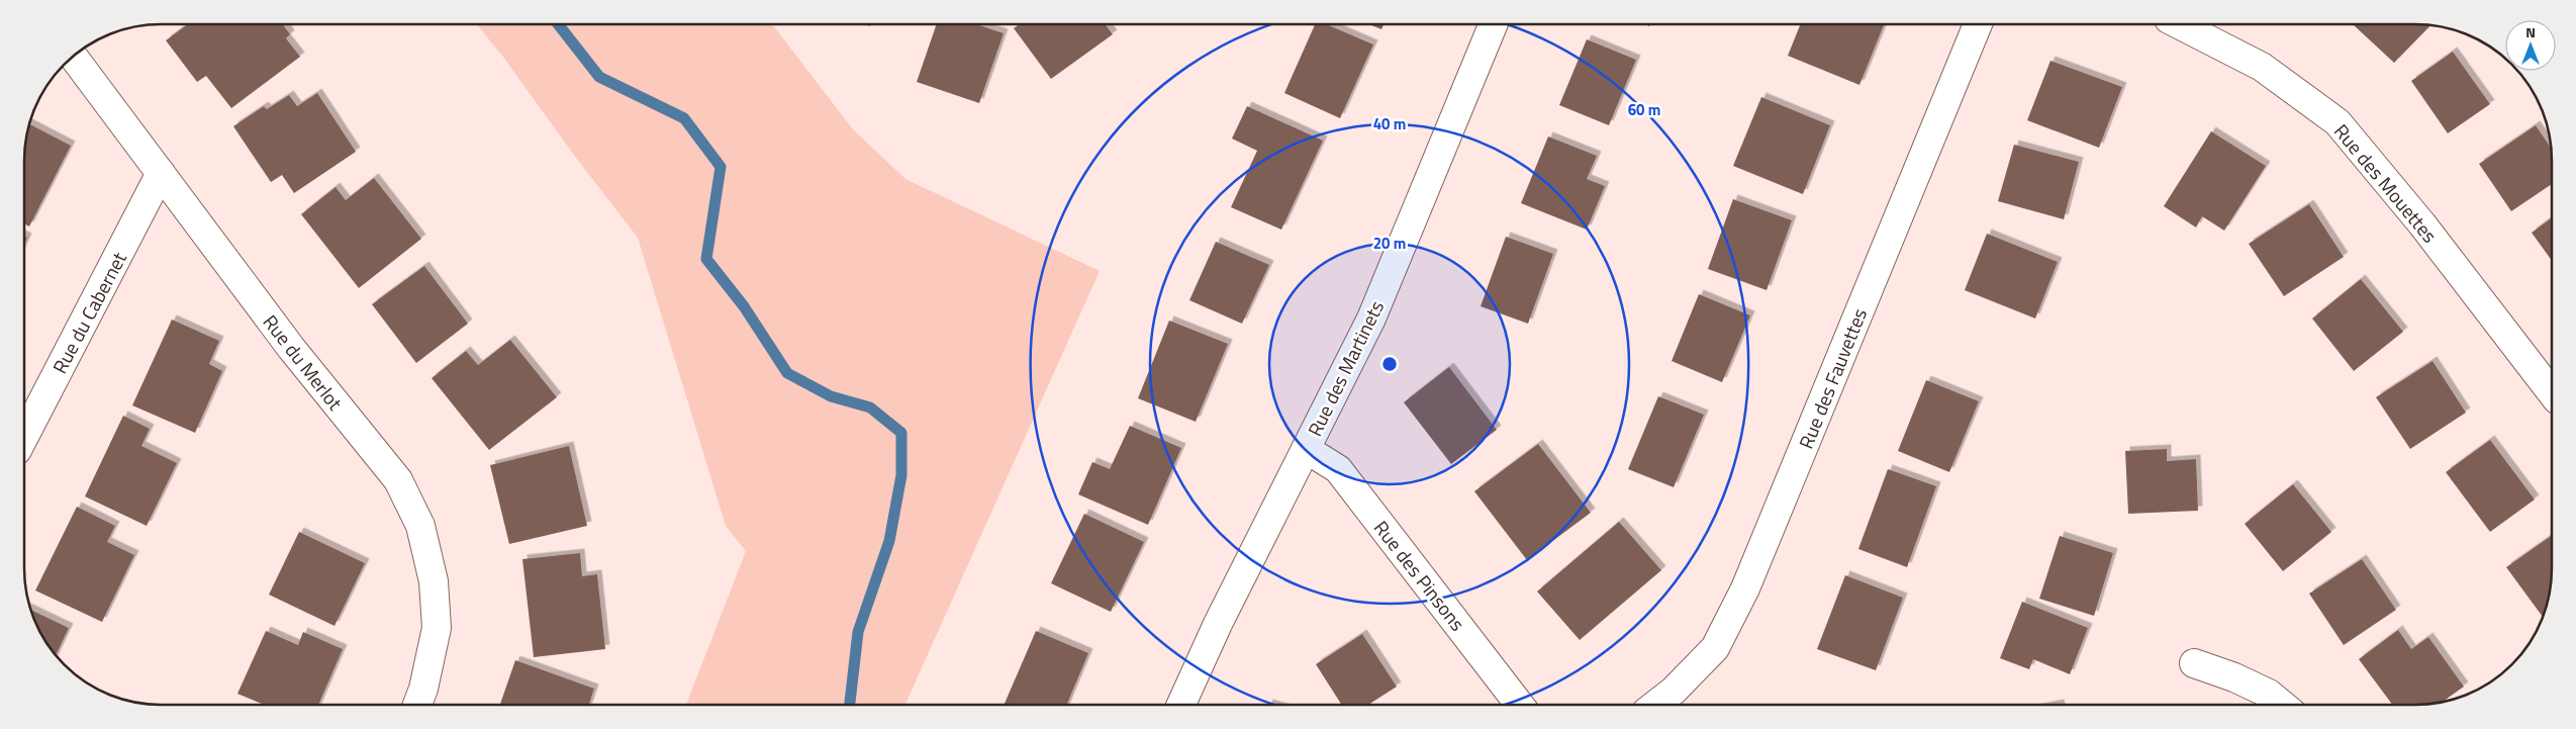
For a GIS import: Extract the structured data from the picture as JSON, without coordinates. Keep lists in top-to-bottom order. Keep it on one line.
{"streets":{"street":["Rue des Mouettes","Rue du Cabernet","Rue du Merlot","Rue des Martinets","Rue des Fauvettes","Rue des Pinsons"]},"crossings":[["Rue du Cabernet","Rue du Merlot"],["Rue des Martinets","Rue des Pinsons"]],"north":"top","rings":["60 m","40 m","20 m"]}
